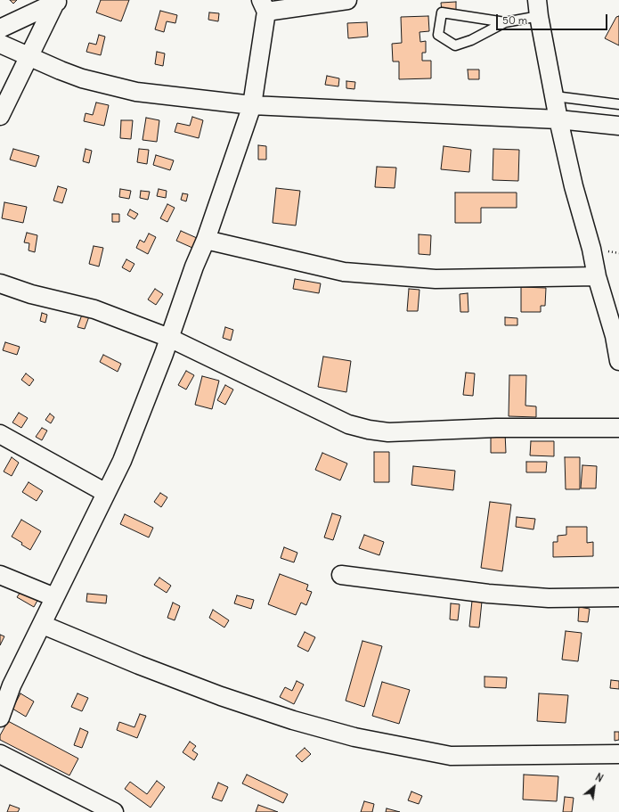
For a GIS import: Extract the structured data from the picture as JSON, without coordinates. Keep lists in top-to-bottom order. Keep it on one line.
{"scale_bar":"50 m","north":"top right"}
